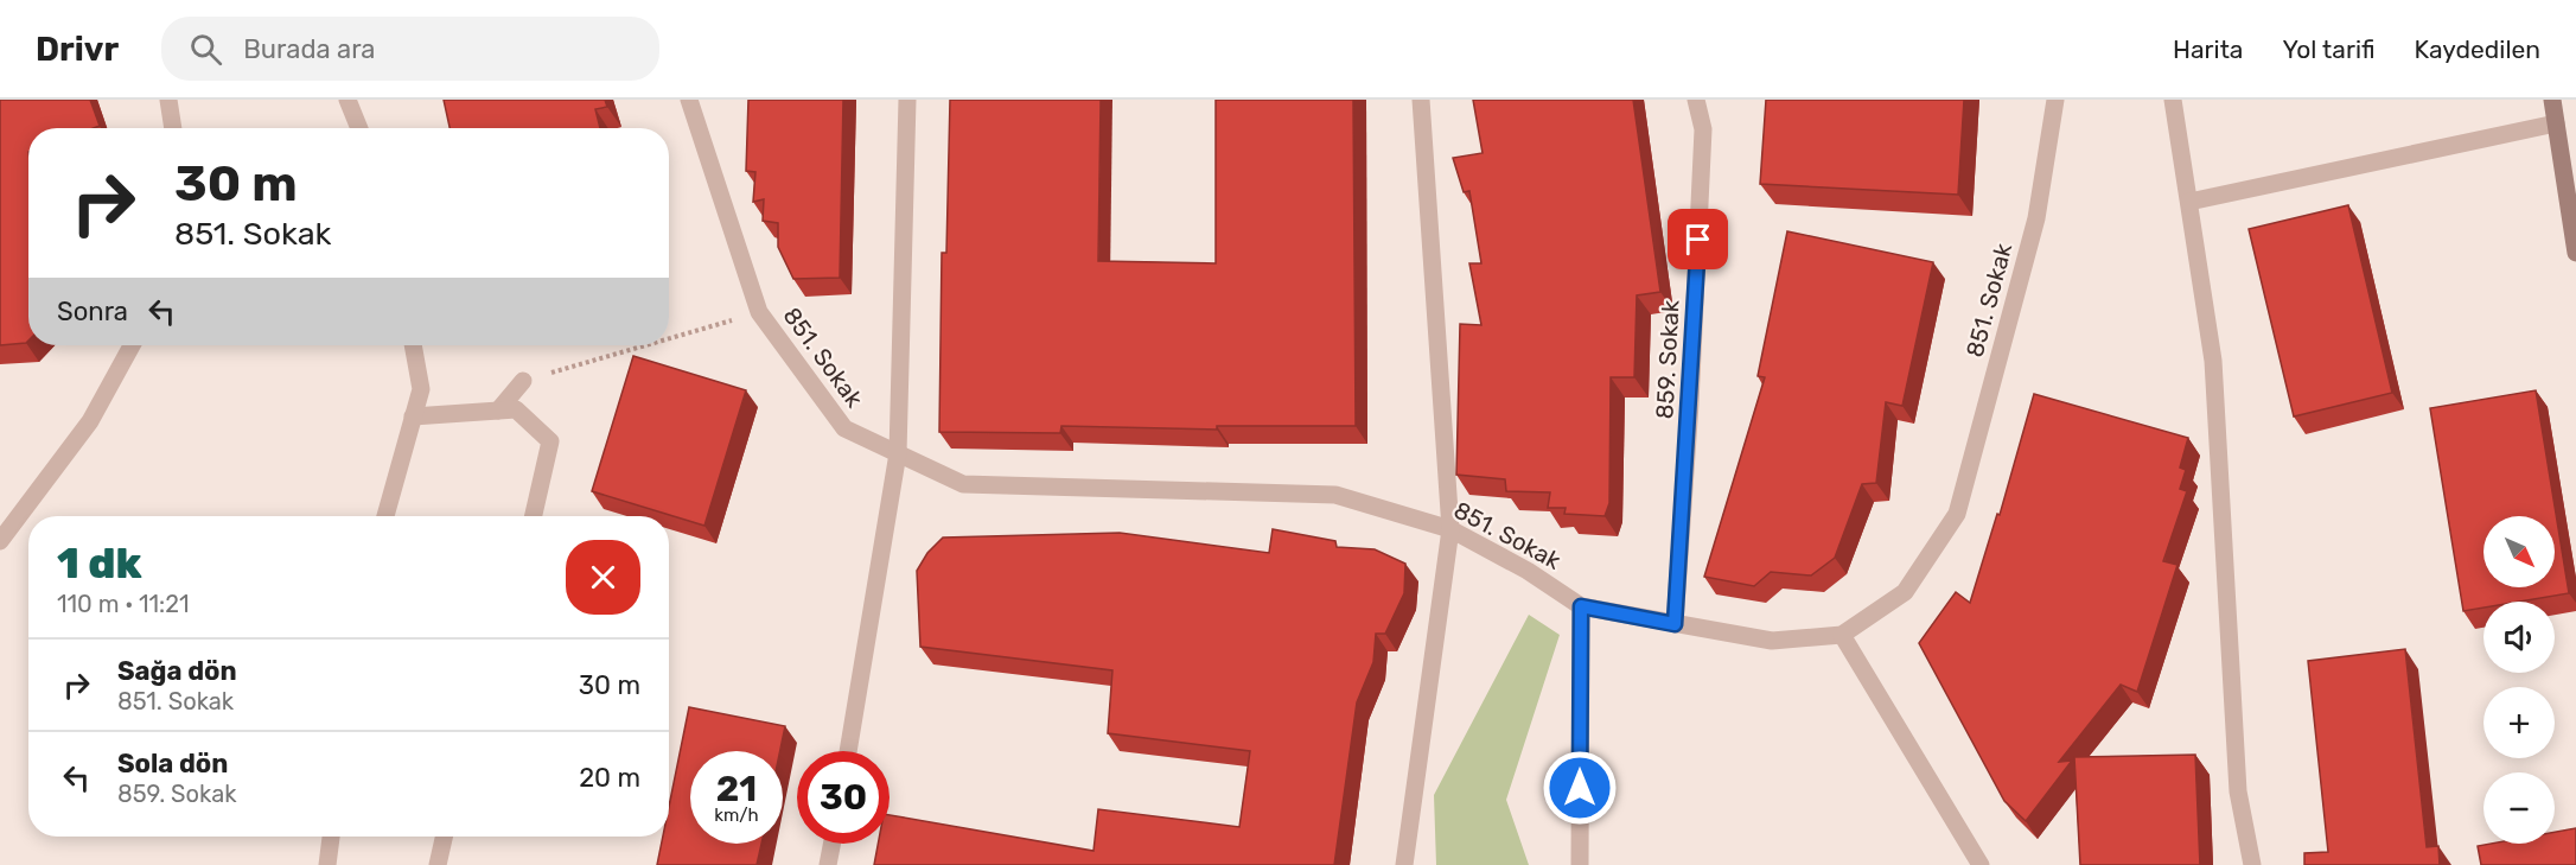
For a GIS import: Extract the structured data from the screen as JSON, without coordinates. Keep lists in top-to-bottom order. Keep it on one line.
{"streets":{"street":["851. Sokak","859. Sokak"]},"crossings":[["851. Sokak","859. Sokak"]],"north":"bottom right","page":{"header":"Drivr","search":"Burada ara","nav":["Harita","Yol tarifi","Kaydedilen"],"turn":["30 m","851. Sokak"],"then":"Sonra","map_buttons":["+","−"],"heading":["1 dk","110 m · 11:21"],"list":[{"name":"Sağa dön","note":"851. Sokak","value":"30 m"},{"name":"Sola dön","note":"859. Sokak","value":"20 m"}],"speed":"21 km/h","limit":"30"}}
